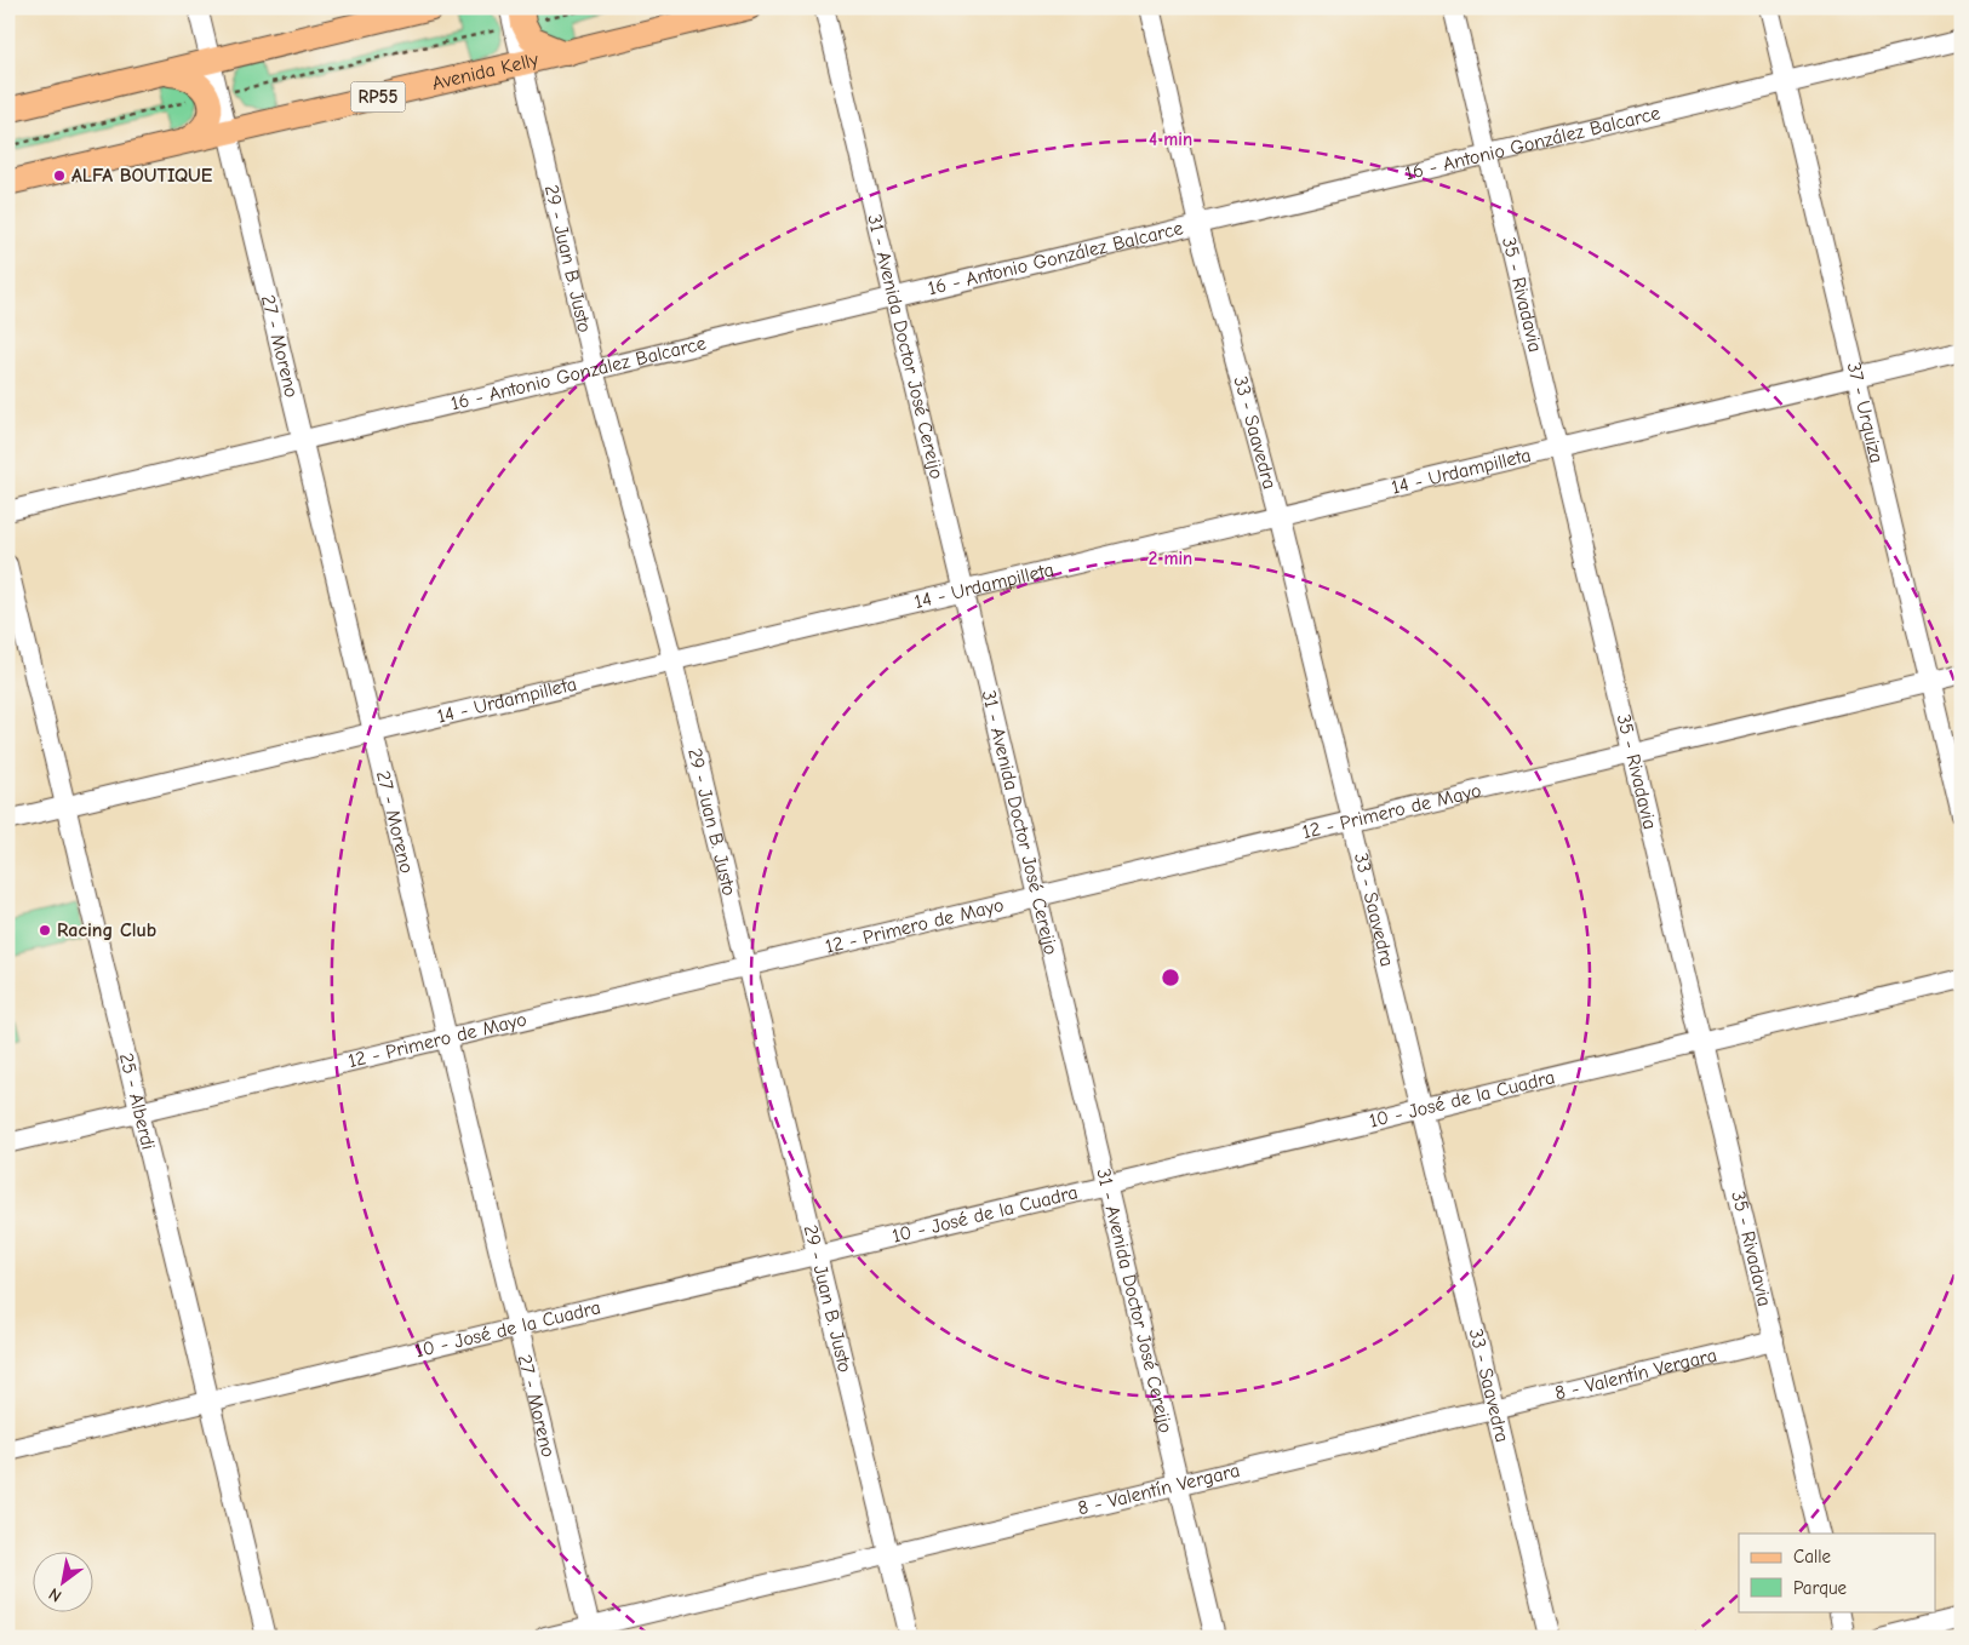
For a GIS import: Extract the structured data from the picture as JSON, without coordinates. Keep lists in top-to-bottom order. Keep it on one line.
{"streets":{"main road":["Avenida Kelly","RP55"],"street":["16 - Antonio González Balcarce","29 - Juan B. Justo","35 - Rivadavia","27 - Moreno","31 - Avenida Doctor José Cereijo","37 - Urquiza","33 - Saavedra","14 - Urdampilleta","12 - Primero de Mayo","10 - José de la Cuadra","25 - Alberdi","8 - Valentín Vergara"]},"crossings":[["Avenida Kelly","29 - Juan B. Justo"],["Avenida Kelly","27 - Moreno"],["16 - Antonio González Balcarce","29 - Juan B. Justo"],["16 - Antonio González Balcarce","35 - Rivadavia"],["16 - Antonio González Balcarce","27 - Moreno"],["16 - Antonio González Balcarce","31 - Avenida Doctor José Cereijo"],["16 - Antonio González Balcarce","37 - Urquiza"],["16 - Antonio González Balcarce","33 - Saavedra"],["29 - Juan B. Justo","14 - Urdampilleta"],["29 - Juan B. Justo","12 - Primero de Mayo"],["29 - Juan B. Justo","10 - José de la Cuadra"],["29 - Juan B. Justo","8 - Valentín Vergara"],["35 - Rivadavia","14 - Urdampilleta"],["35 - Rivadavia","12 - Primero de Mayo"],["35 - Rivadavia","10 - José de la Cuadra"],["35 - Rivadavia","8 - Valentín Vergara"],["27 - Moreno","14 - Urdampilleta"],["27 - Moreno","12 - Primero de Mayo"],["27 - Moreno","10 - José de la Cuadra"],["27 - Moreno","8 - Valentín Vergara"],["31 - Avenida Doctor José Cereijo","14 - Urdampilleta"],["31 - Avenida Doctor José Cereijo","12 - Primero de Mayo"],["31 - Avenida Doctor José Cereijo","10 - José de la Cuadra"],["31 - Avenida Doctor José Cereijo","8 - Valentín Vergara"],["37 - Urquiza","14 - Urdampilleta"],["37 - Urquiza","12 - Primero de Mayo"],["33 - Saavedra","14 - Urdampilleta"],["33 - Saavedra","12 - Primero de Mayo"],["33 - Saavedra","10 - José de la Cuadra"],["33 - Saavedra","8 - Valentín Vergara"],["14 - Urdampilleta","25 - Alberdi"],["12 - Primero de Mayo","25 - Alberdi"],["10 - José de la Cuadra","25 - Alberdi"]],"places":["ALFA BOUTIQUE","Racing Club"],"legend":["Calle","Parque"],"north":"bottom left","rings":["4 min","2 min"]}
